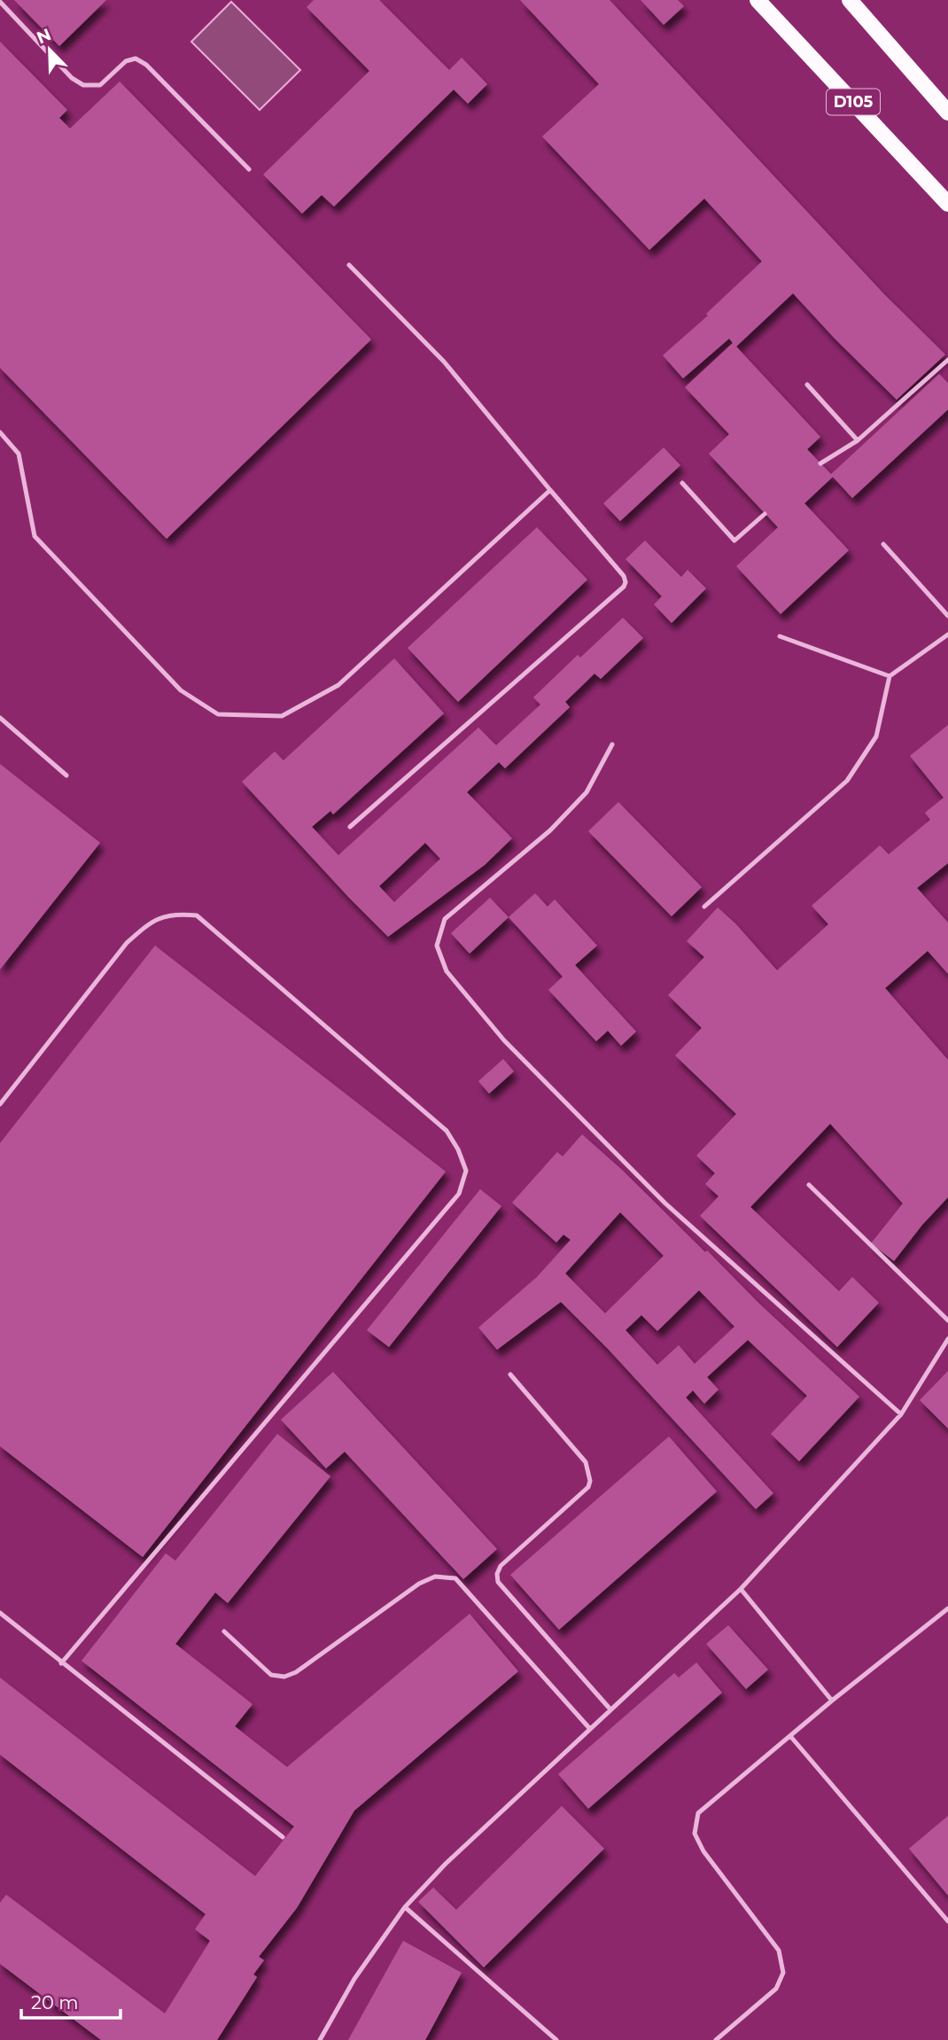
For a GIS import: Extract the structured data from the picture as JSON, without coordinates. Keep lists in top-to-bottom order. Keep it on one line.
{"streets":{"main road":["D105"]},"scale_bar":"20 m","north":"top left"}
